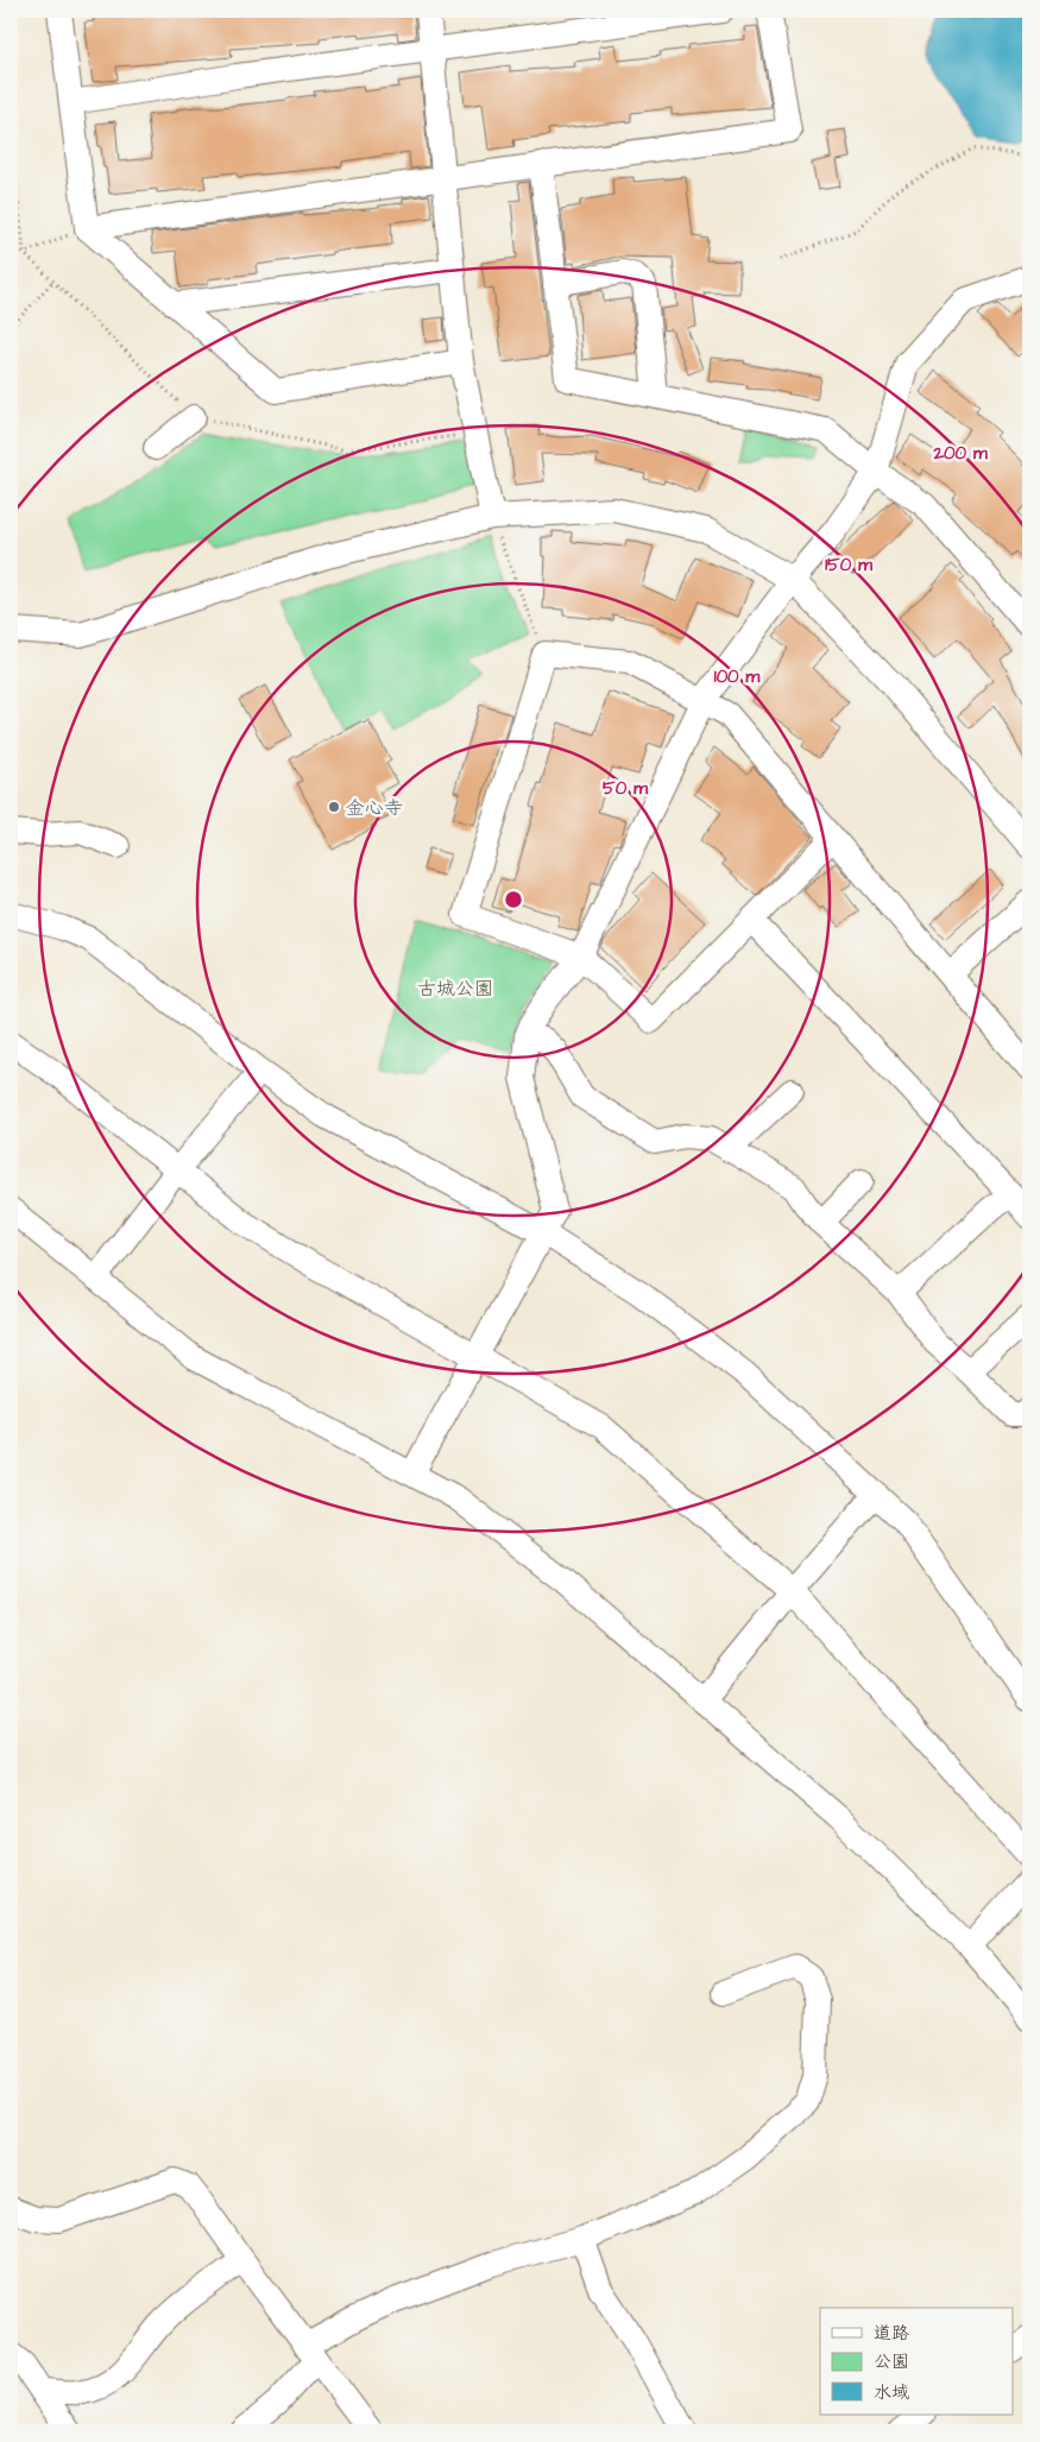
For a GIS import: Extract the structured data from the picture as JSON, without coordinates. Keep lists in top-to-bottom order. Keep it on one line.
{"parks":["古城公園"],"places":["金心寺"],"legend":["道路","公園","水域"],"rings":["200 m","150 m","100 m","50 m"]}
